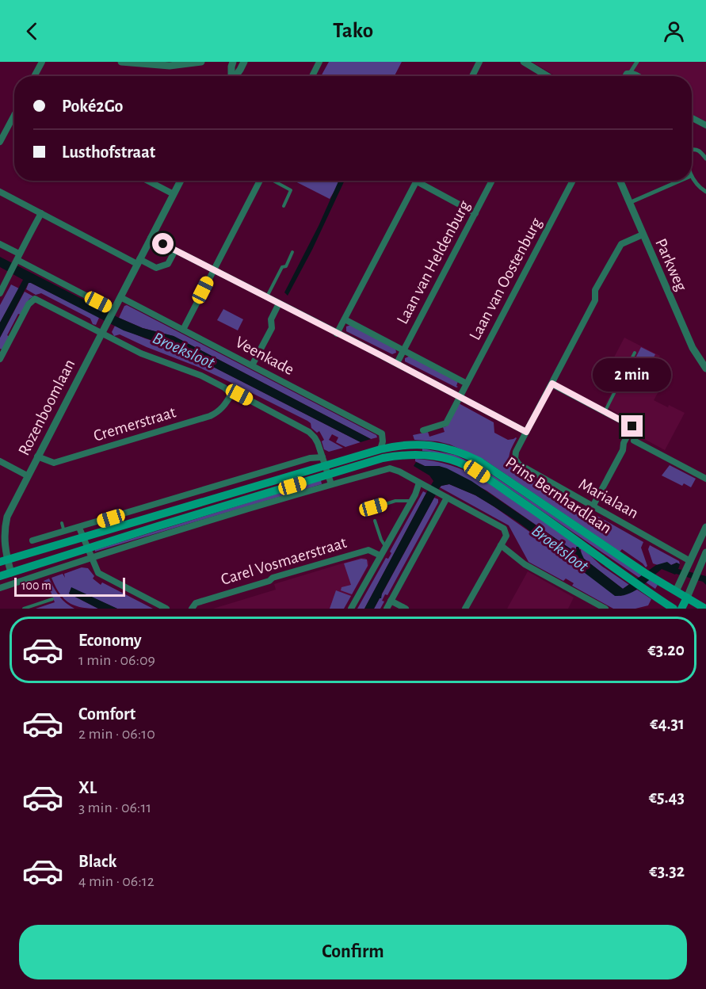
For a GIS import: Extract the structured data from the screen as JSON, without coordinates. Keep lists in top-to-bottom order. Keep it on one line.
{"streets":{"main road":["Prins Bernhardlaan"],"street":["Laan van Heldenburg","Parkweg","Laan van Oostenburg","Veenkade","Rozenboomlaan","Cremerstraat","Marialaan","Carel Vosmaerstraat"]},"crossings":[["Veenkade","Rozenboomlaan"],["Veenkade","Prins Bernhardlaan"],["Rozenboomlaan","Cremerstraat"],["Rozenboomlaan","Prins Bernhardlaan"]],"water":["Broeksloot"],"scale_bar":"100 m","page":{"header":"Tako","banner":["Poké2Go","Lusthofstraat"],"bubble":"2 min","scale":"100 m","list":[{"name":"Economy","note":"1 min · 06:09","value":"€3.20"},{"name":"Comfort","note":"2 min · 06:10","value":"€4.31"},{"name":"XL","note":"3 min · 06:11","value":"€5.43"},{"name":"Black","note":"4 min · 06:12","value":"€3.32"}],"buttons":"Confirm"}}
